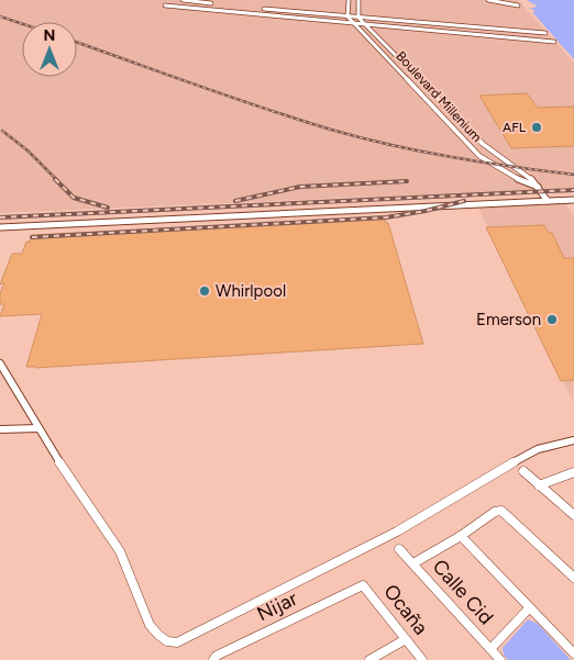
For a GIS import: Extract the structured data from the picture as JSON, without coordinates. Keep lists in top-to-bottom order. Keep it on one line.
{"streets":{"street":["Boulevard Millenium","Calle Cid","Nijar","Ocaña"]},"crossings":[["Nijar","Ocaña"]],"places":["AFL","Whirlpool","Emerson"],"north":"top"}
